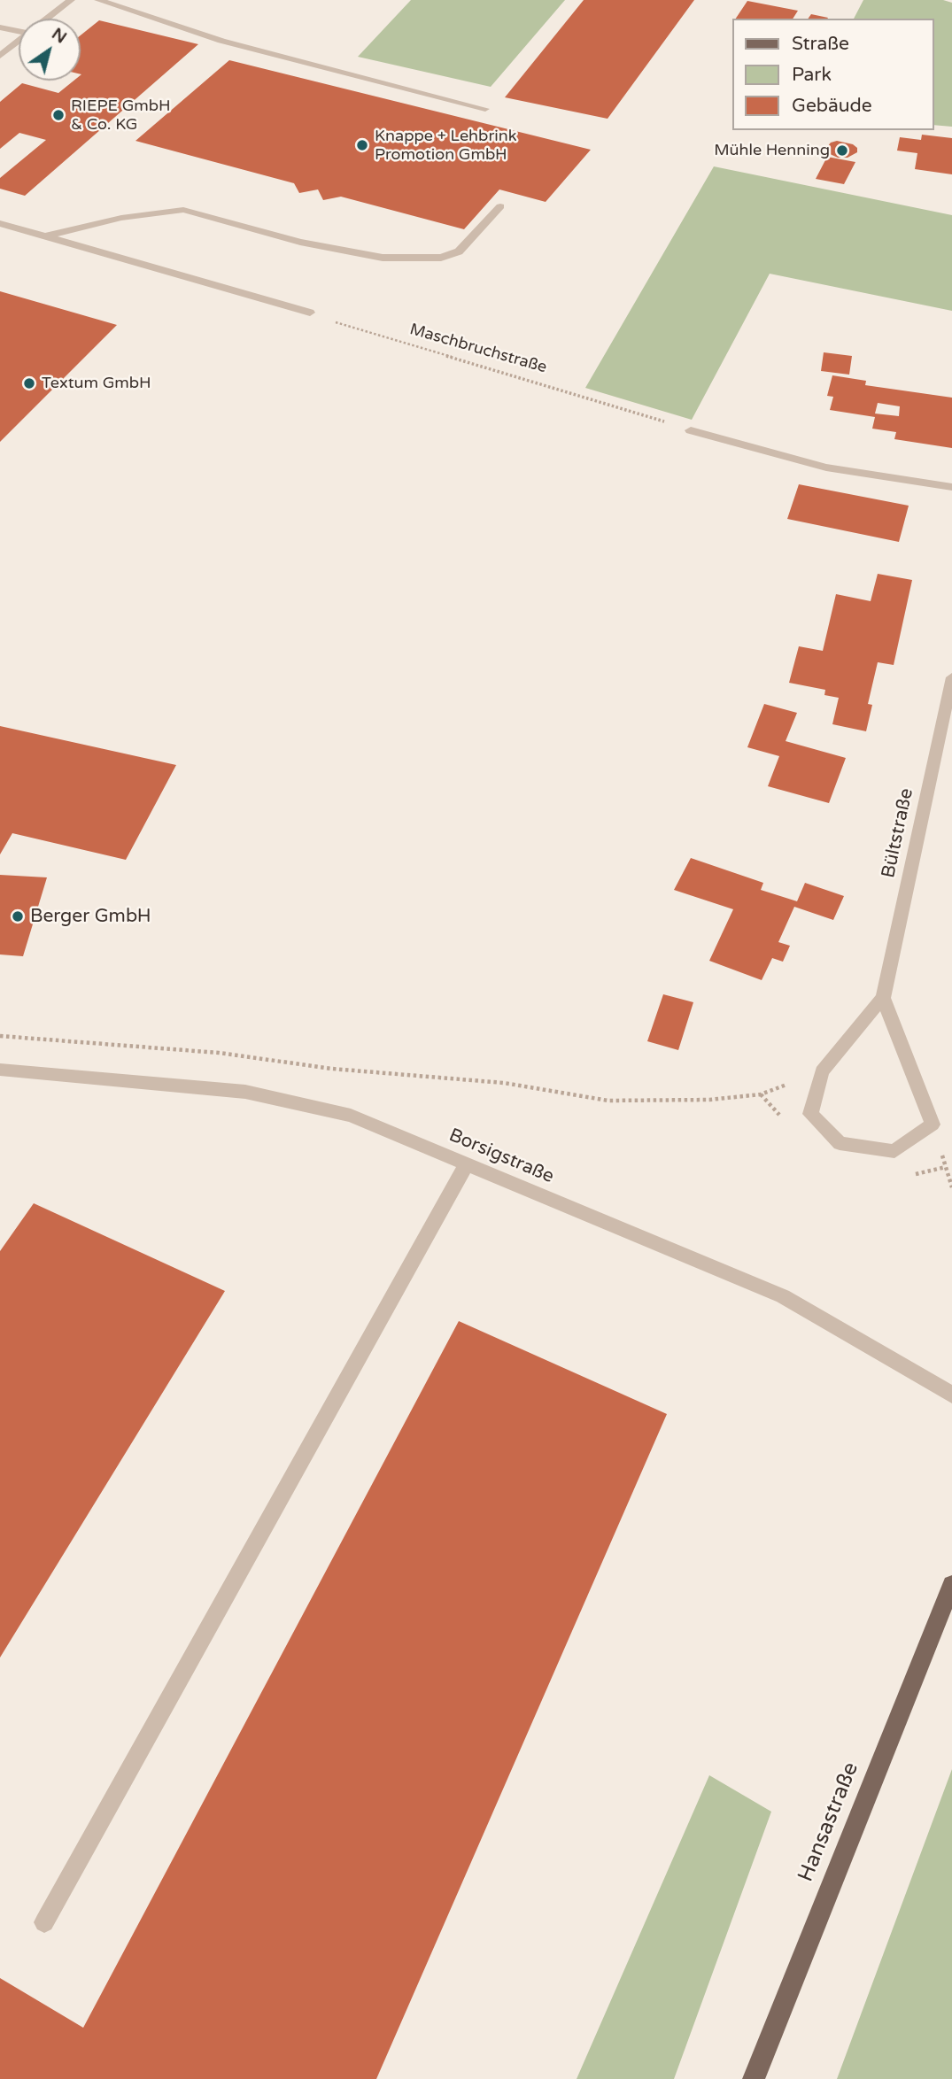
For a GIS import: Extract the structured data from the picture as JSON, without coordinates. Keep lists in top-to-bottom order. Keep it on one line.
{"streets":{"main road":["Hansastraße"],"street":["Bültstraße","Borsigstraße"],"path":["Maschbruchstraße"]},"places":["RIEPE GmbH & Co. KG","Knappe + Lehbrink Promotion GmbH","Mühle Henning","Textum GmbH","Berger GmbH"],"legend":["Straße","Park","Gebäude"],"north":"top right"}
